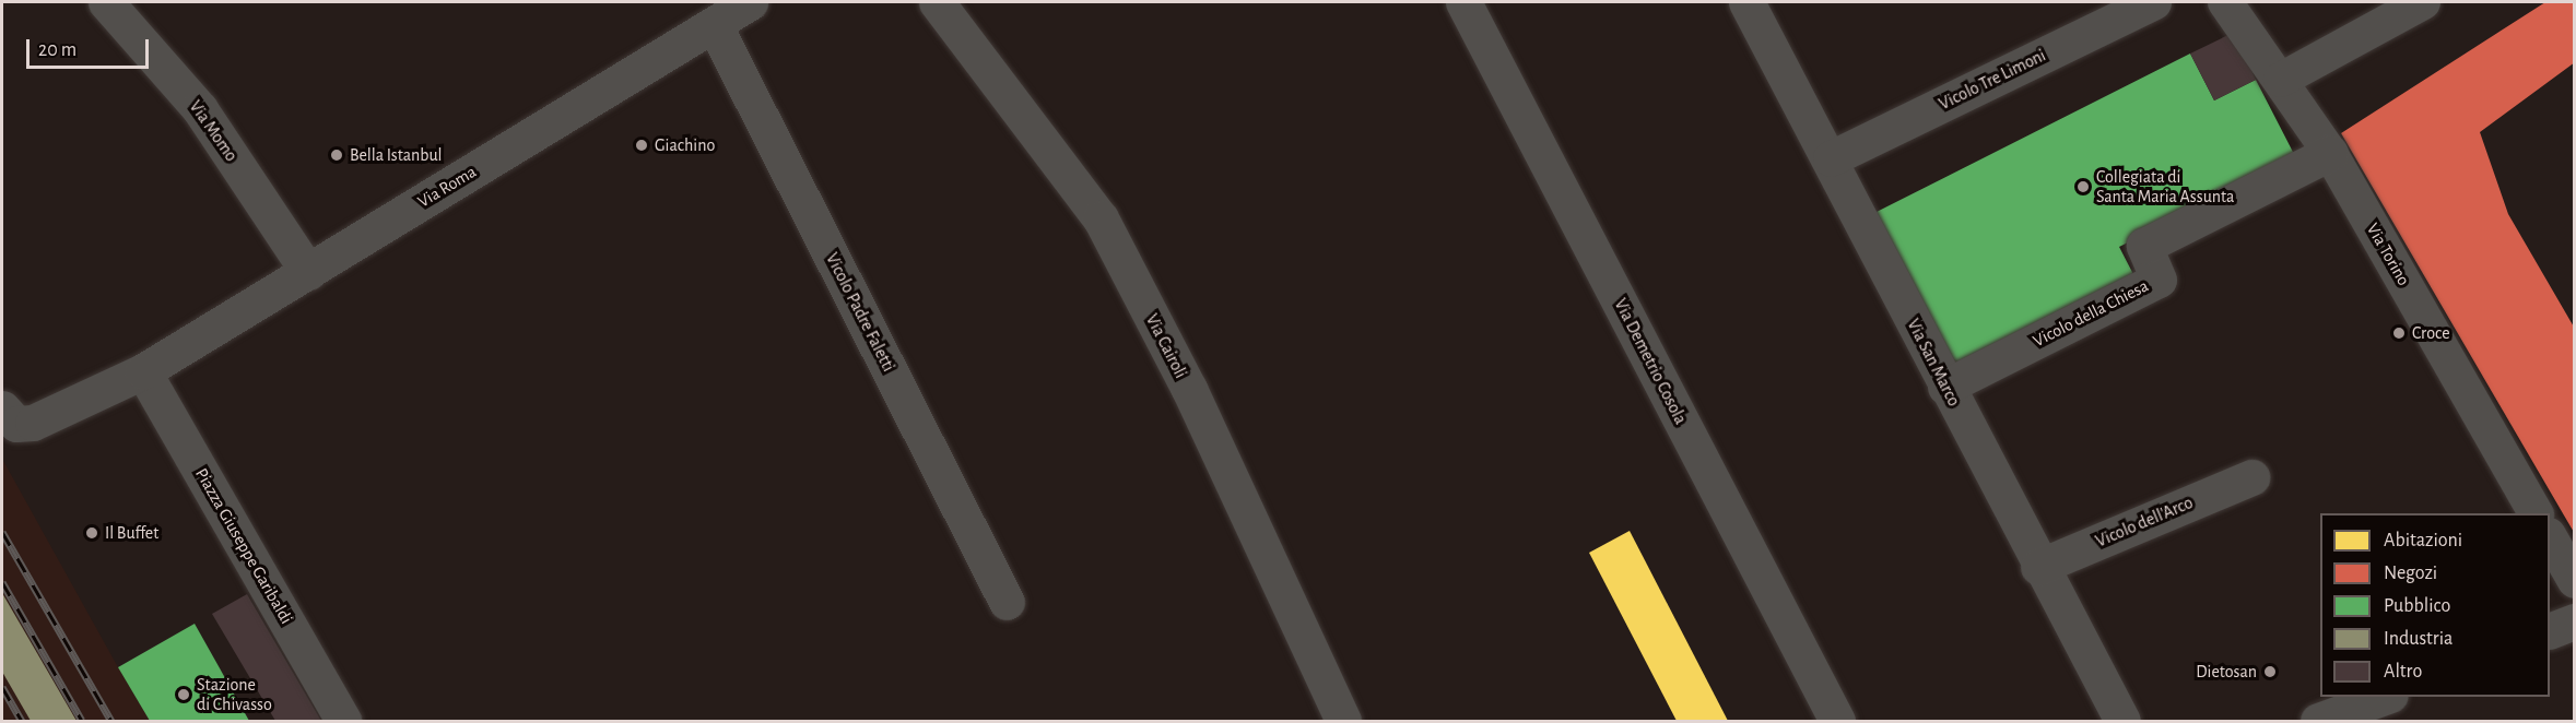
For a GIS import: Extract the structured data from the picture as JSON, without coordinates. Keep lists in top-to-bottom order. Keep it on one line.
{"streets":{"street":["Vicolo Tre Limoni","Via Momo","Via Roma","Via Torino","Vicolo Padre Faletti","Vicolo della Chiesa","Via Cairoli","Via Demetrio Cosola","Via San Marco","Vicolo dell'Arco","Piazza Giuseppe Garibaldi"]},"crossings":[["Vicolo Tre Limoni","Via San Marco"],["Via Momo","Via Roma"],["Via Roma","Vicolo Padre Faletti"],["Via Roma","Piazza Giuseppe Garibaldi"],["Via Torino","Vicolo della Chiesa"],["Vicolo della Chiesa","Via San Marco"],["Via San Marco","Vicolo dell'Arco"]],"places":["Giachino","Bella Istanbul","Collegiata di Santa Maria Assunta","Croce","Il Buffet","Dietosan","Stazione di Chivasso"],"legend":["Abitazioni","Negozi","Pubblico","Industria","Altro"],"scale_bar":"20 m"}
